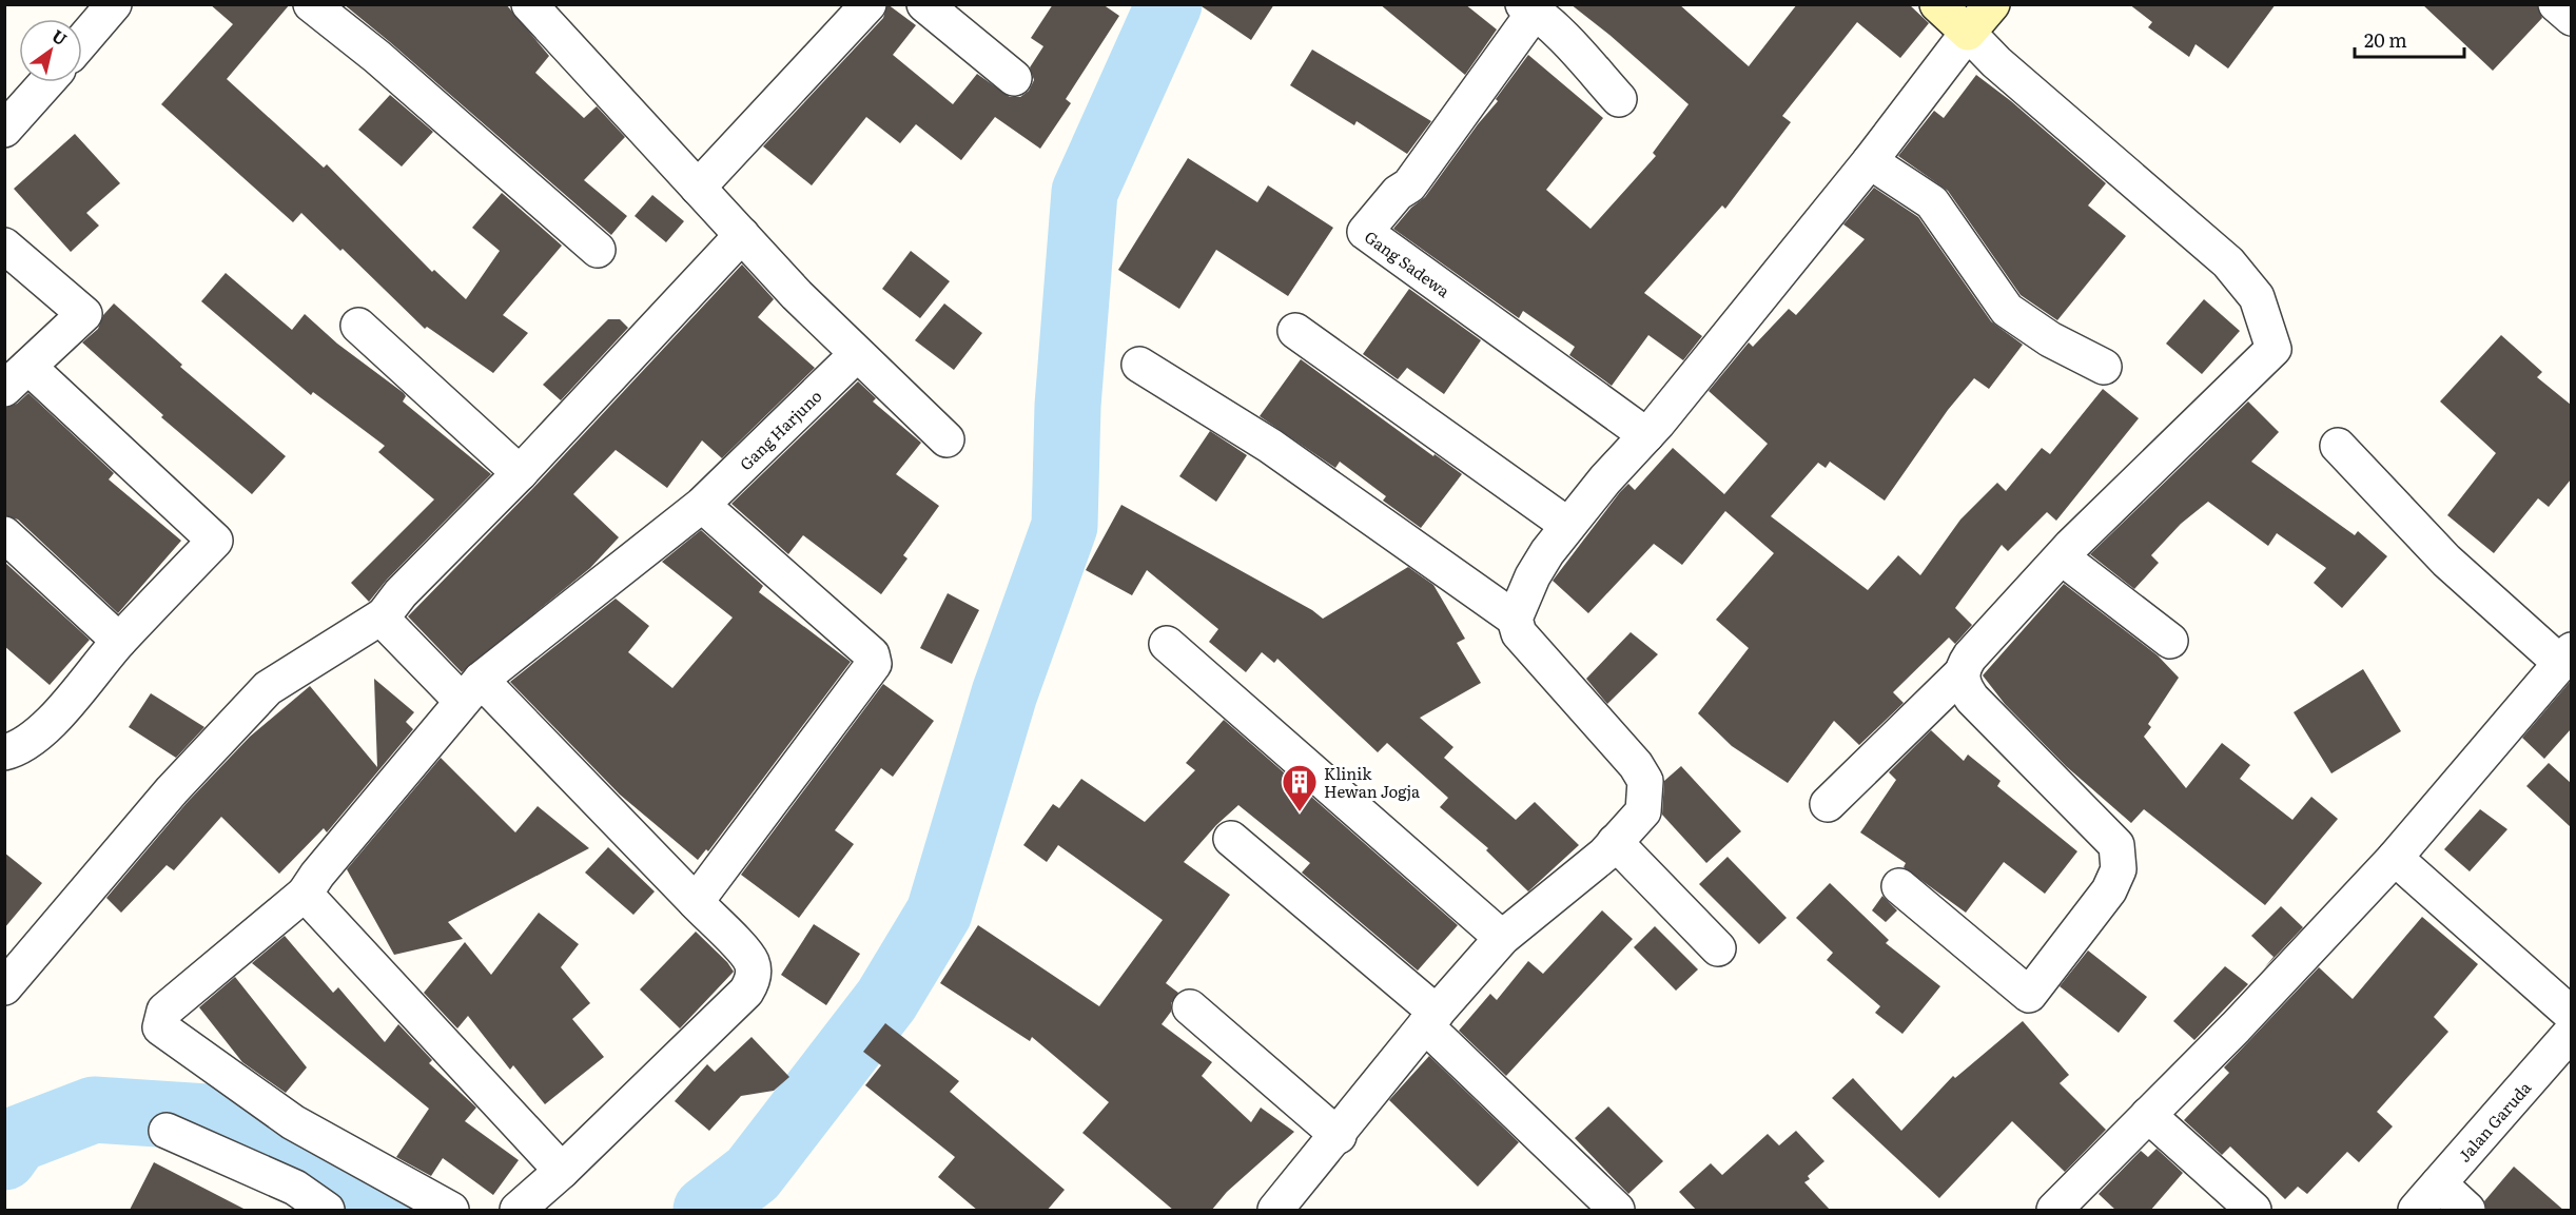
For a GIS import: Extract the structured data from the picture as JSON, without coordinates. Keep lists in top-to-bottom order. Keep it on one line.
{"streets":{"street":["Gang Sadewa","Gang Harjuno","Jalan Garuda"]},"places":{"building":["Klinik Hewan Jogja"]},"scale_bar":"20 m","north":"top right"}
